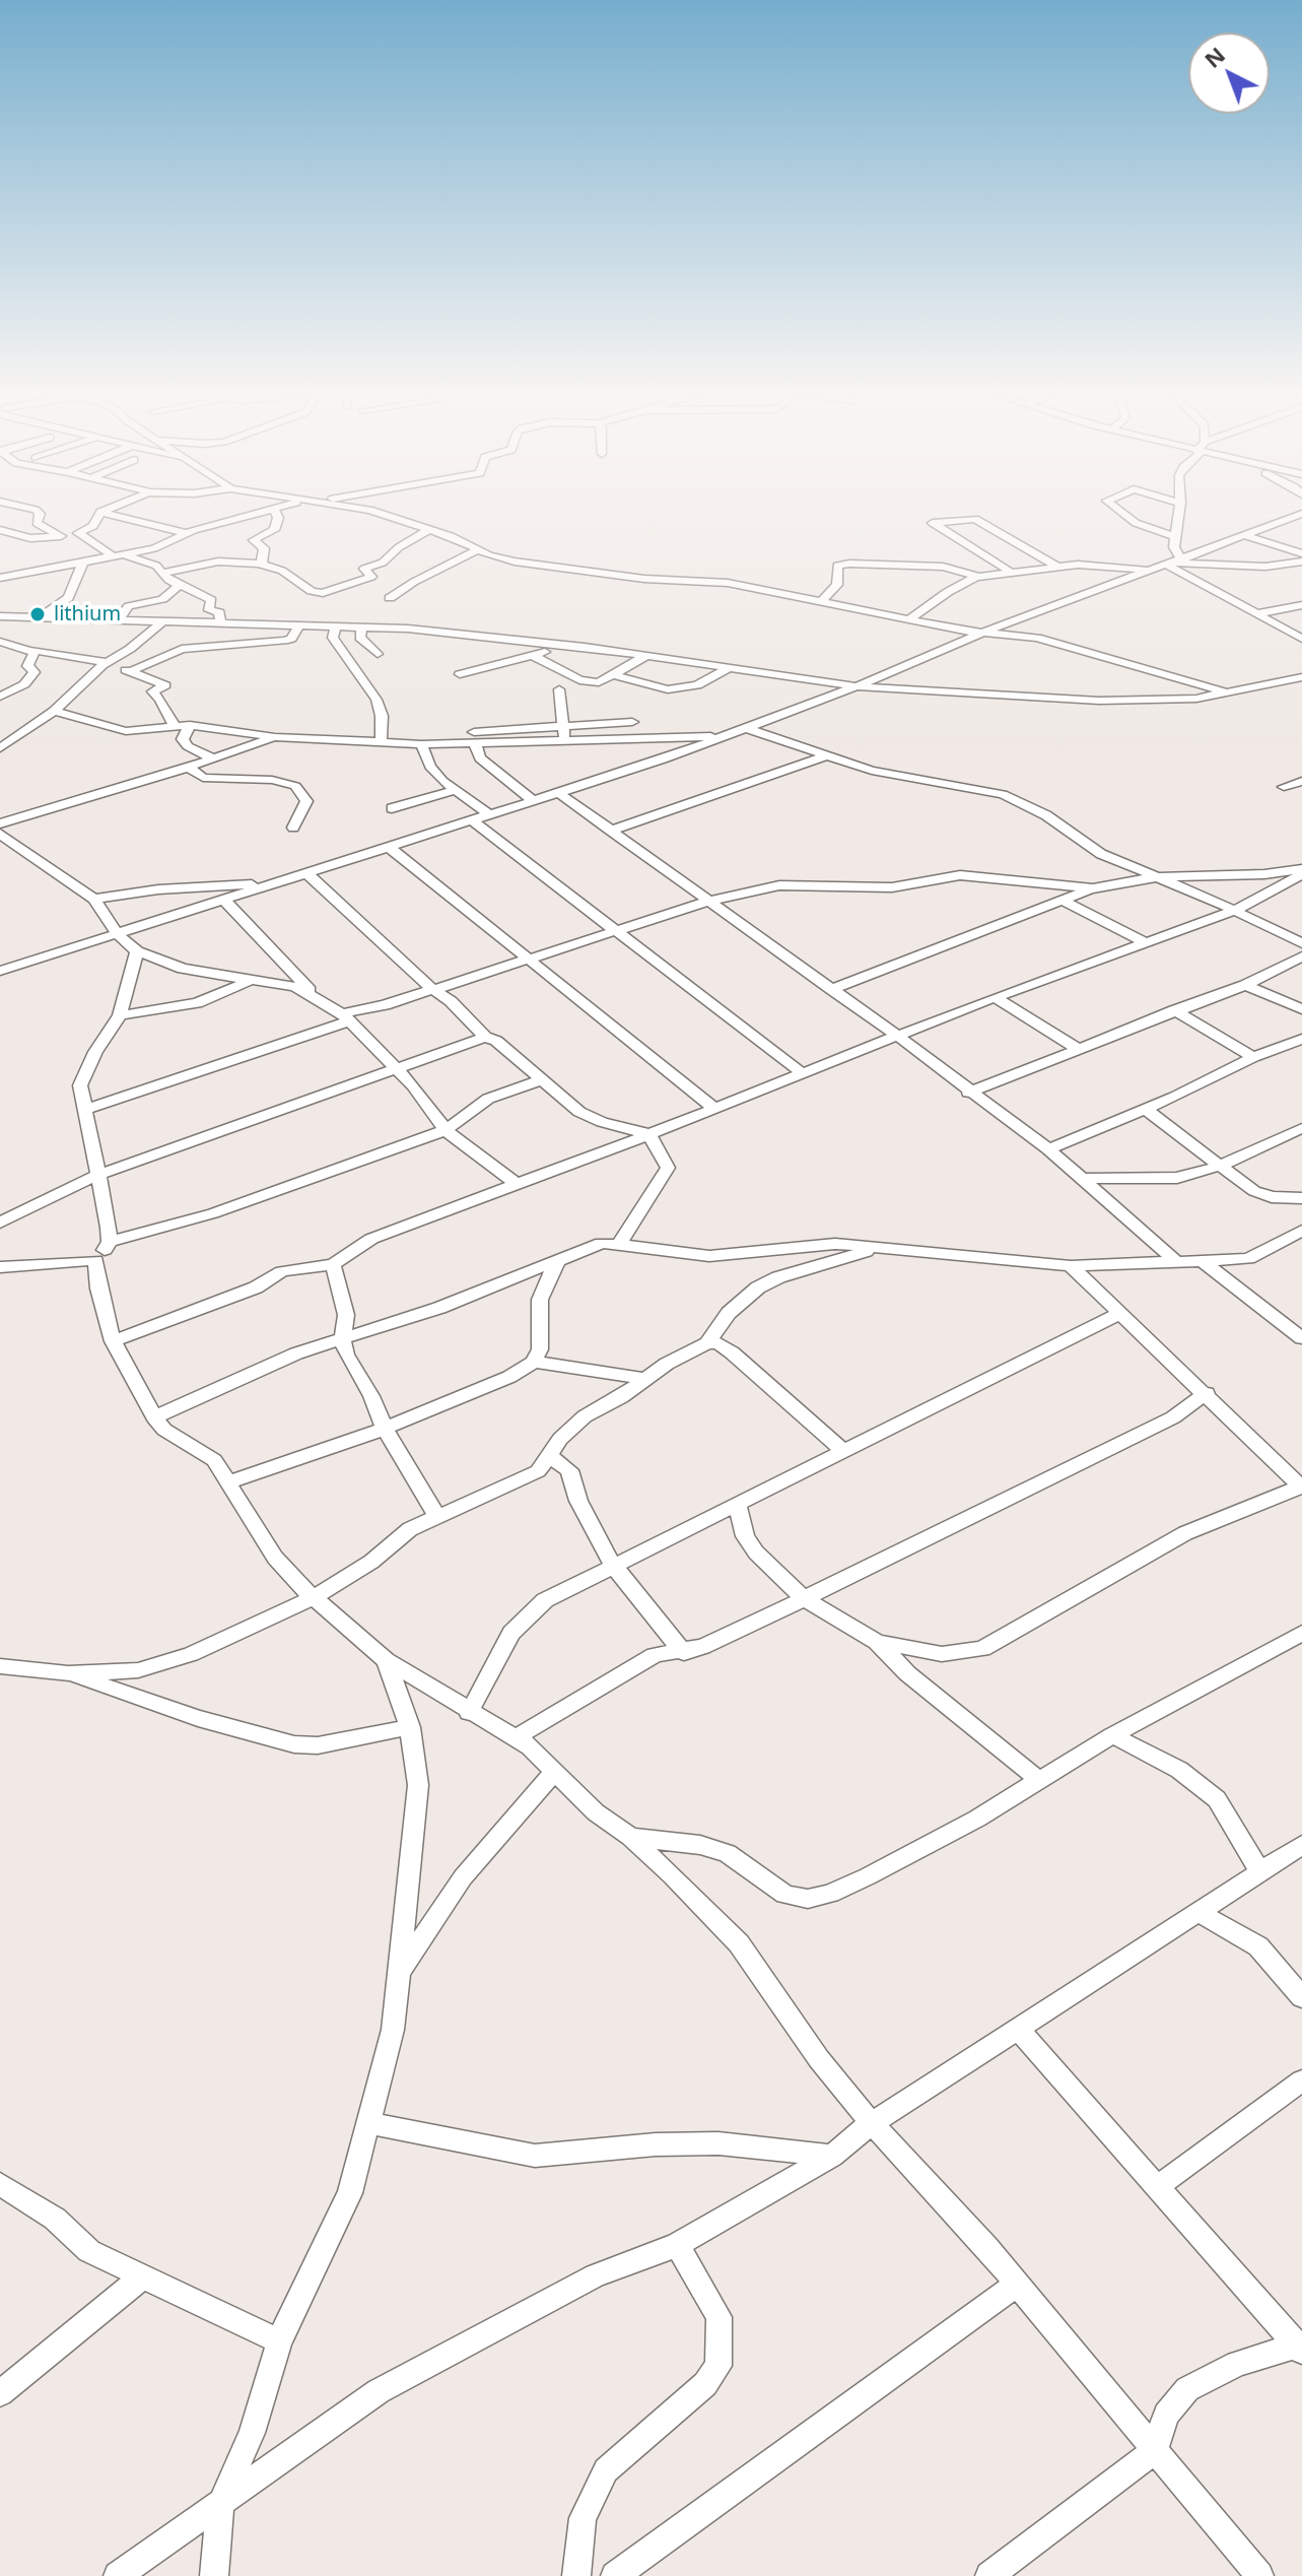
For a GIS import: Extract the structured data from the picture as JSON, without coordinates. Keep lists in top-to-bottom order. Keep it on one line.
{"places":["lithium"],"north":"top left"}
